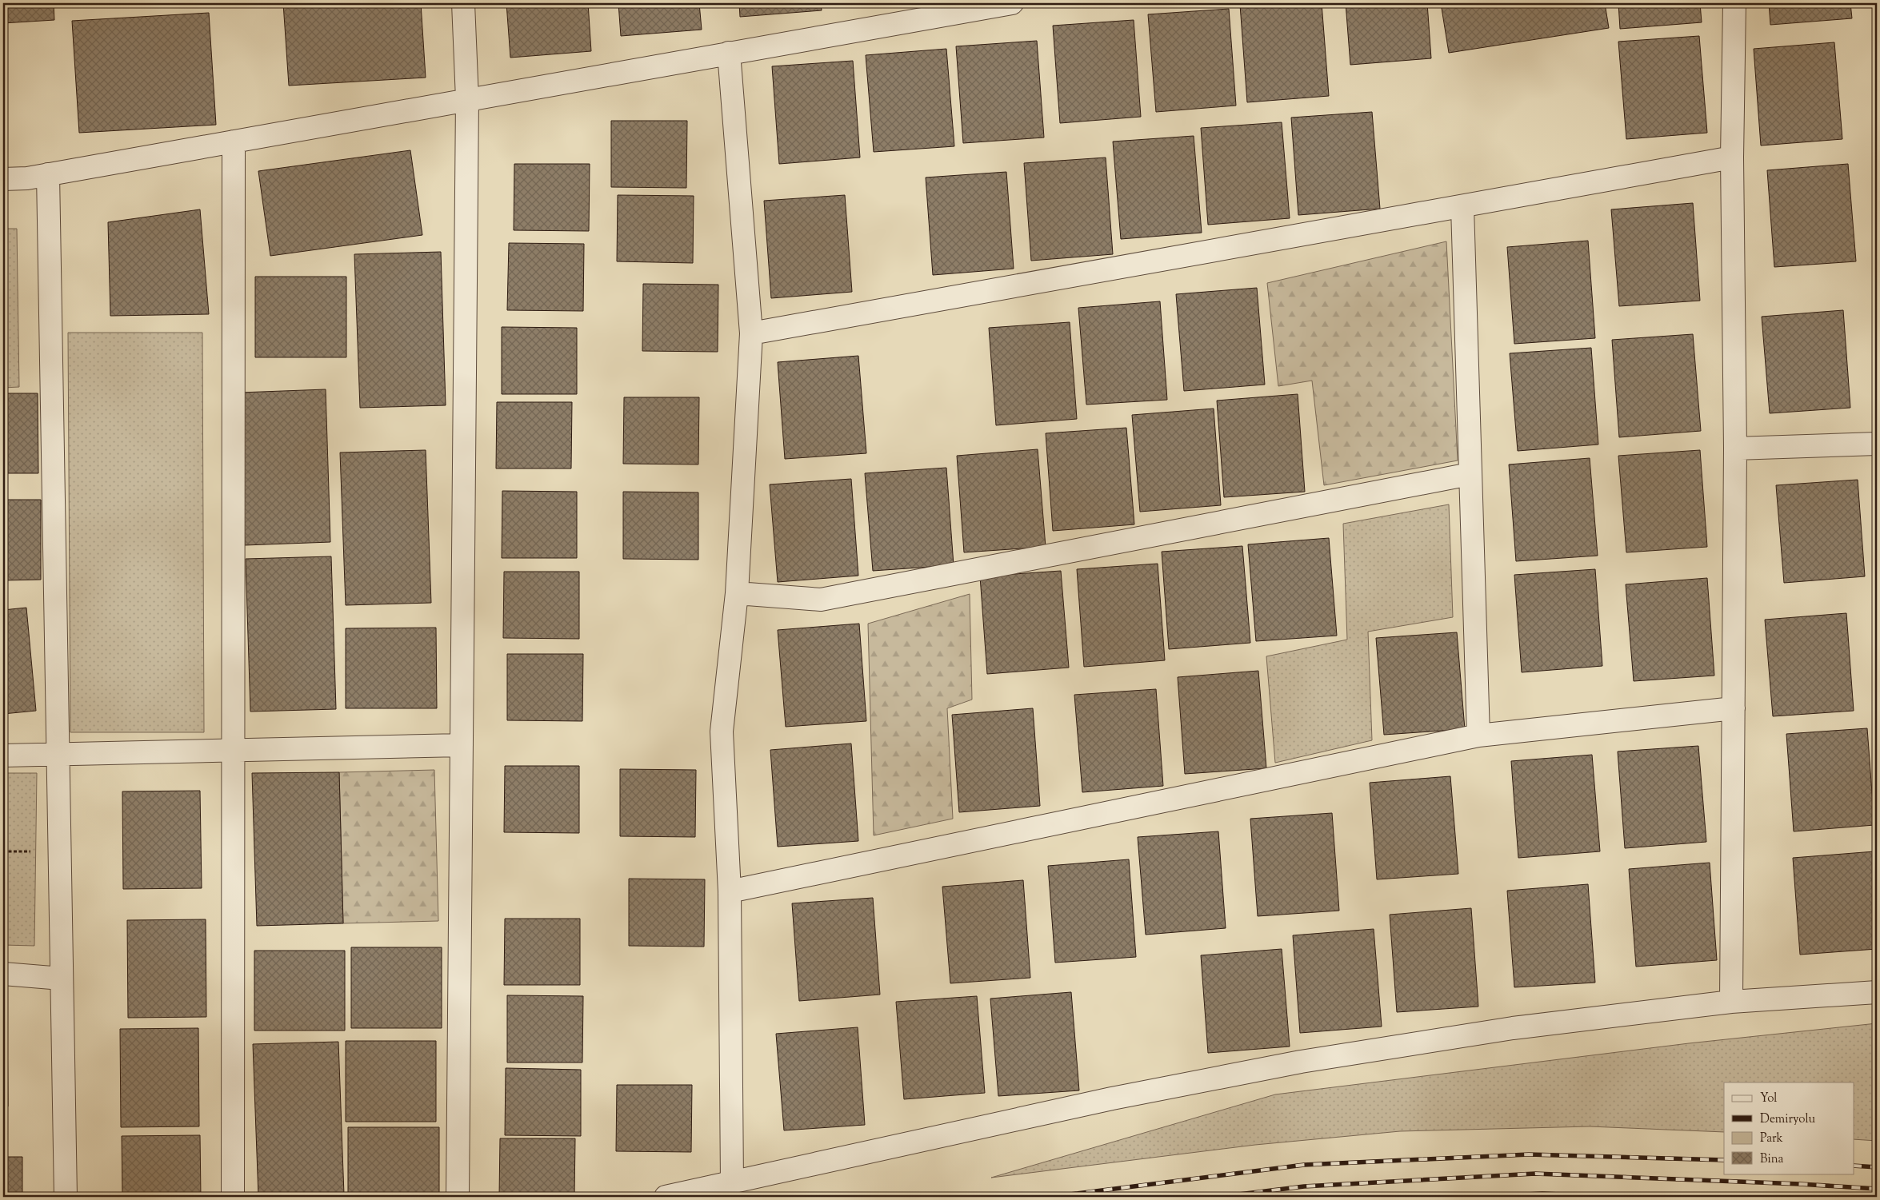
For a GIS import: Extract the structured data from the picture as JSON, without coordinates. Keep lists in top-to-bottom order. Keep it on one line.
{"legend":["Yol","Demiryolu","Park","Bina"]}
